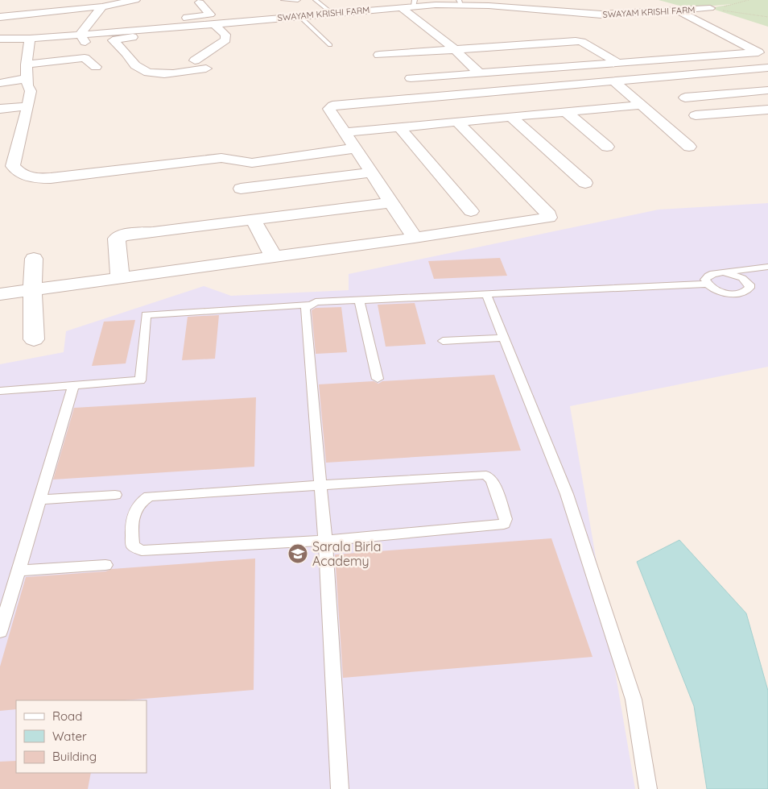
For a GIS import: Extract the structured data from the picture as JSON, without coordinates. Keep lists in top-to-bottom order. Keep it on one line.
{"streets":{"street":["SWAYAM KRISHI FARM"]},"places":{"school or university":["Sarala Birla Academy"]},"legend":["Road","Water","Building"]}
